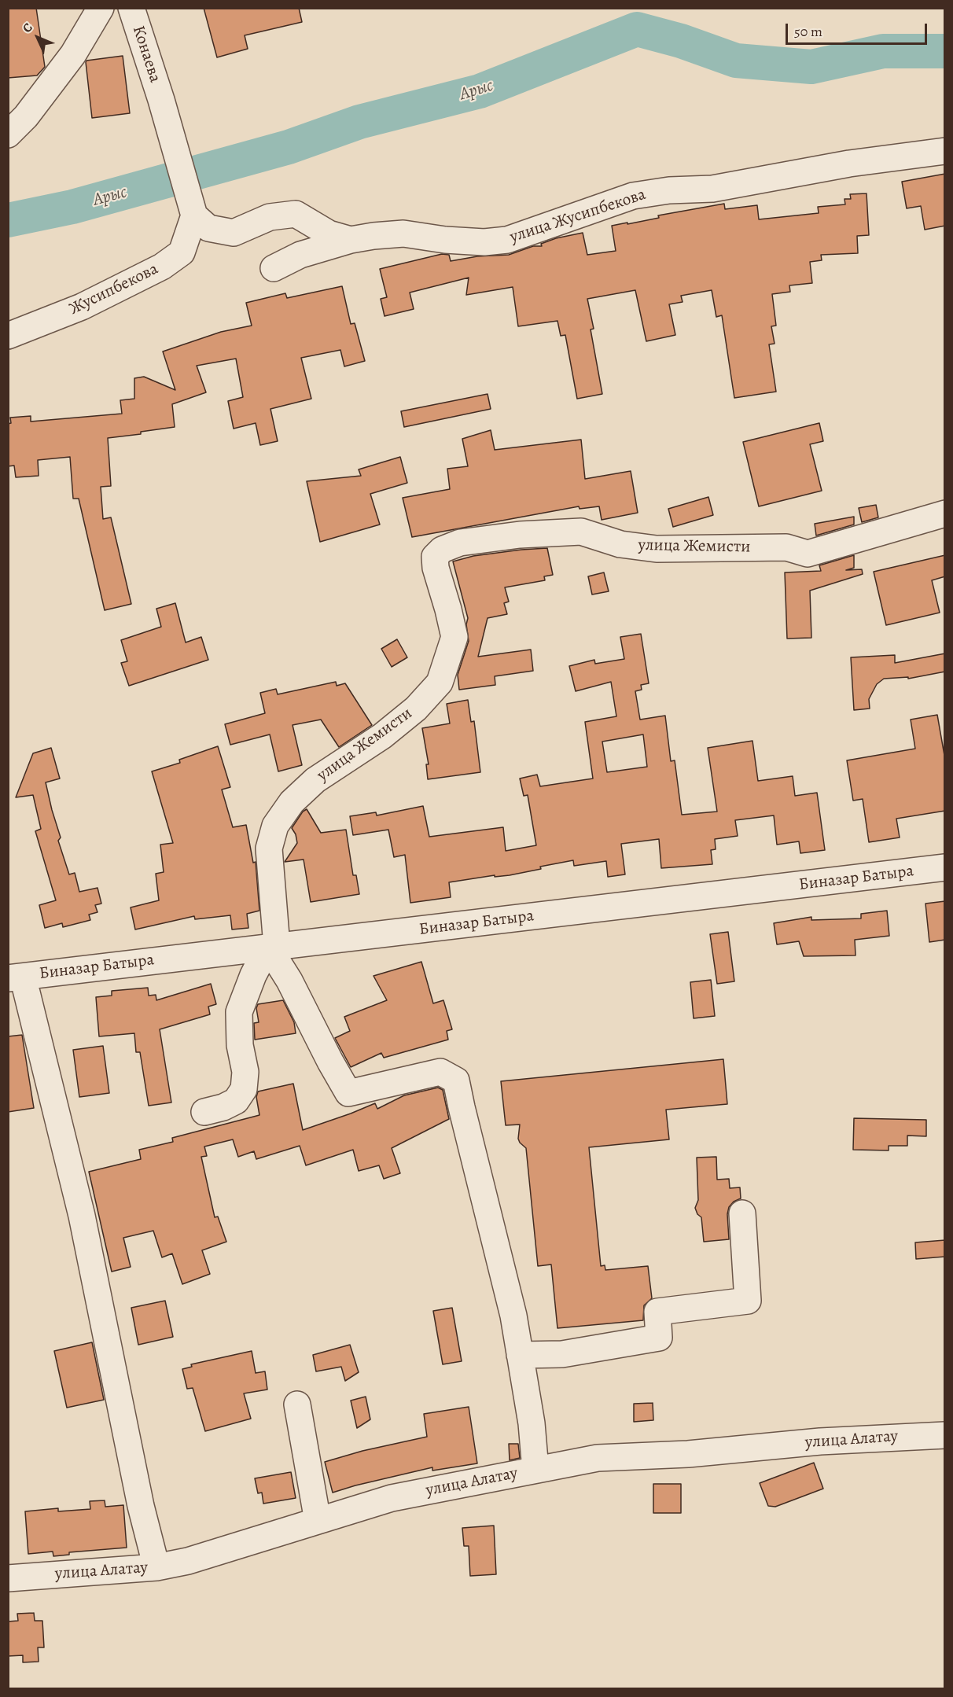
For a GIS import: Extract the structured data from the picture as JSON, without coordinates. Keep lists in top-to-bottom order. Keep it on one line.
{"streets":{"street":["Конаева","улица Жусипбекова","Жусипбекова","улица Жемисти","Биназар Батыра","улица Алатау"]},"crossings":[["Конаева","улица Жусипбекова"],["Конаева","Жусипбекова"],["улица Жусипбекова","Жусипбекова"],["улица Жемисти","Биназар Батыра"]],"water":["Арыс"],"scale_bar":"50 m","north":"top left"}
